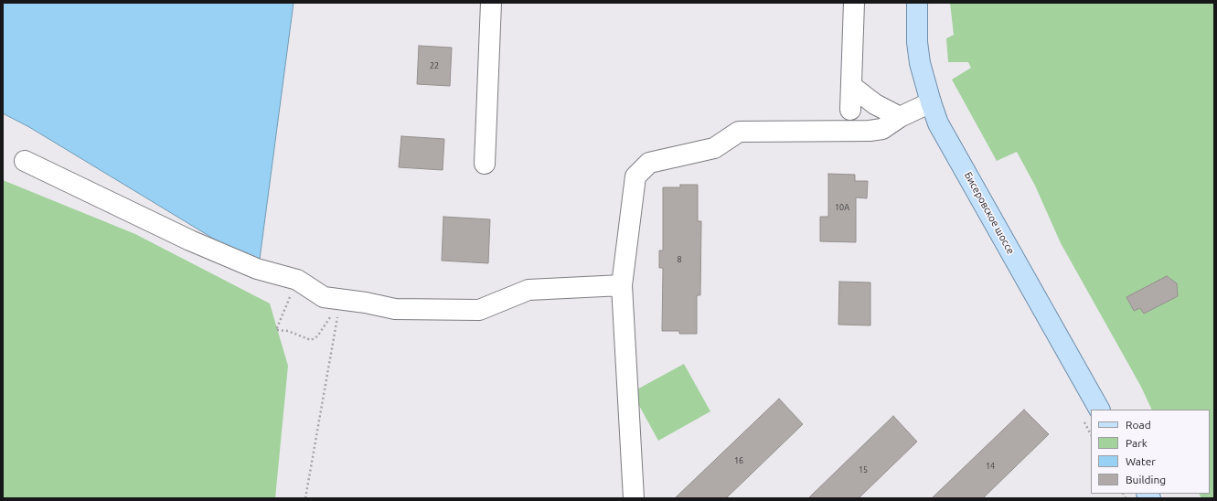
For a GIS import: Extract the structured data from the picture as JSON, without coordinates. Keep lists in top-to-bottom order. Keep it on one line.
{"streets":{"main road":["Бисеровское шоссе"]},"house_numbers":["22","10А","8","16","14","15"],"legend":["Road","Park","Water","Building"]}
